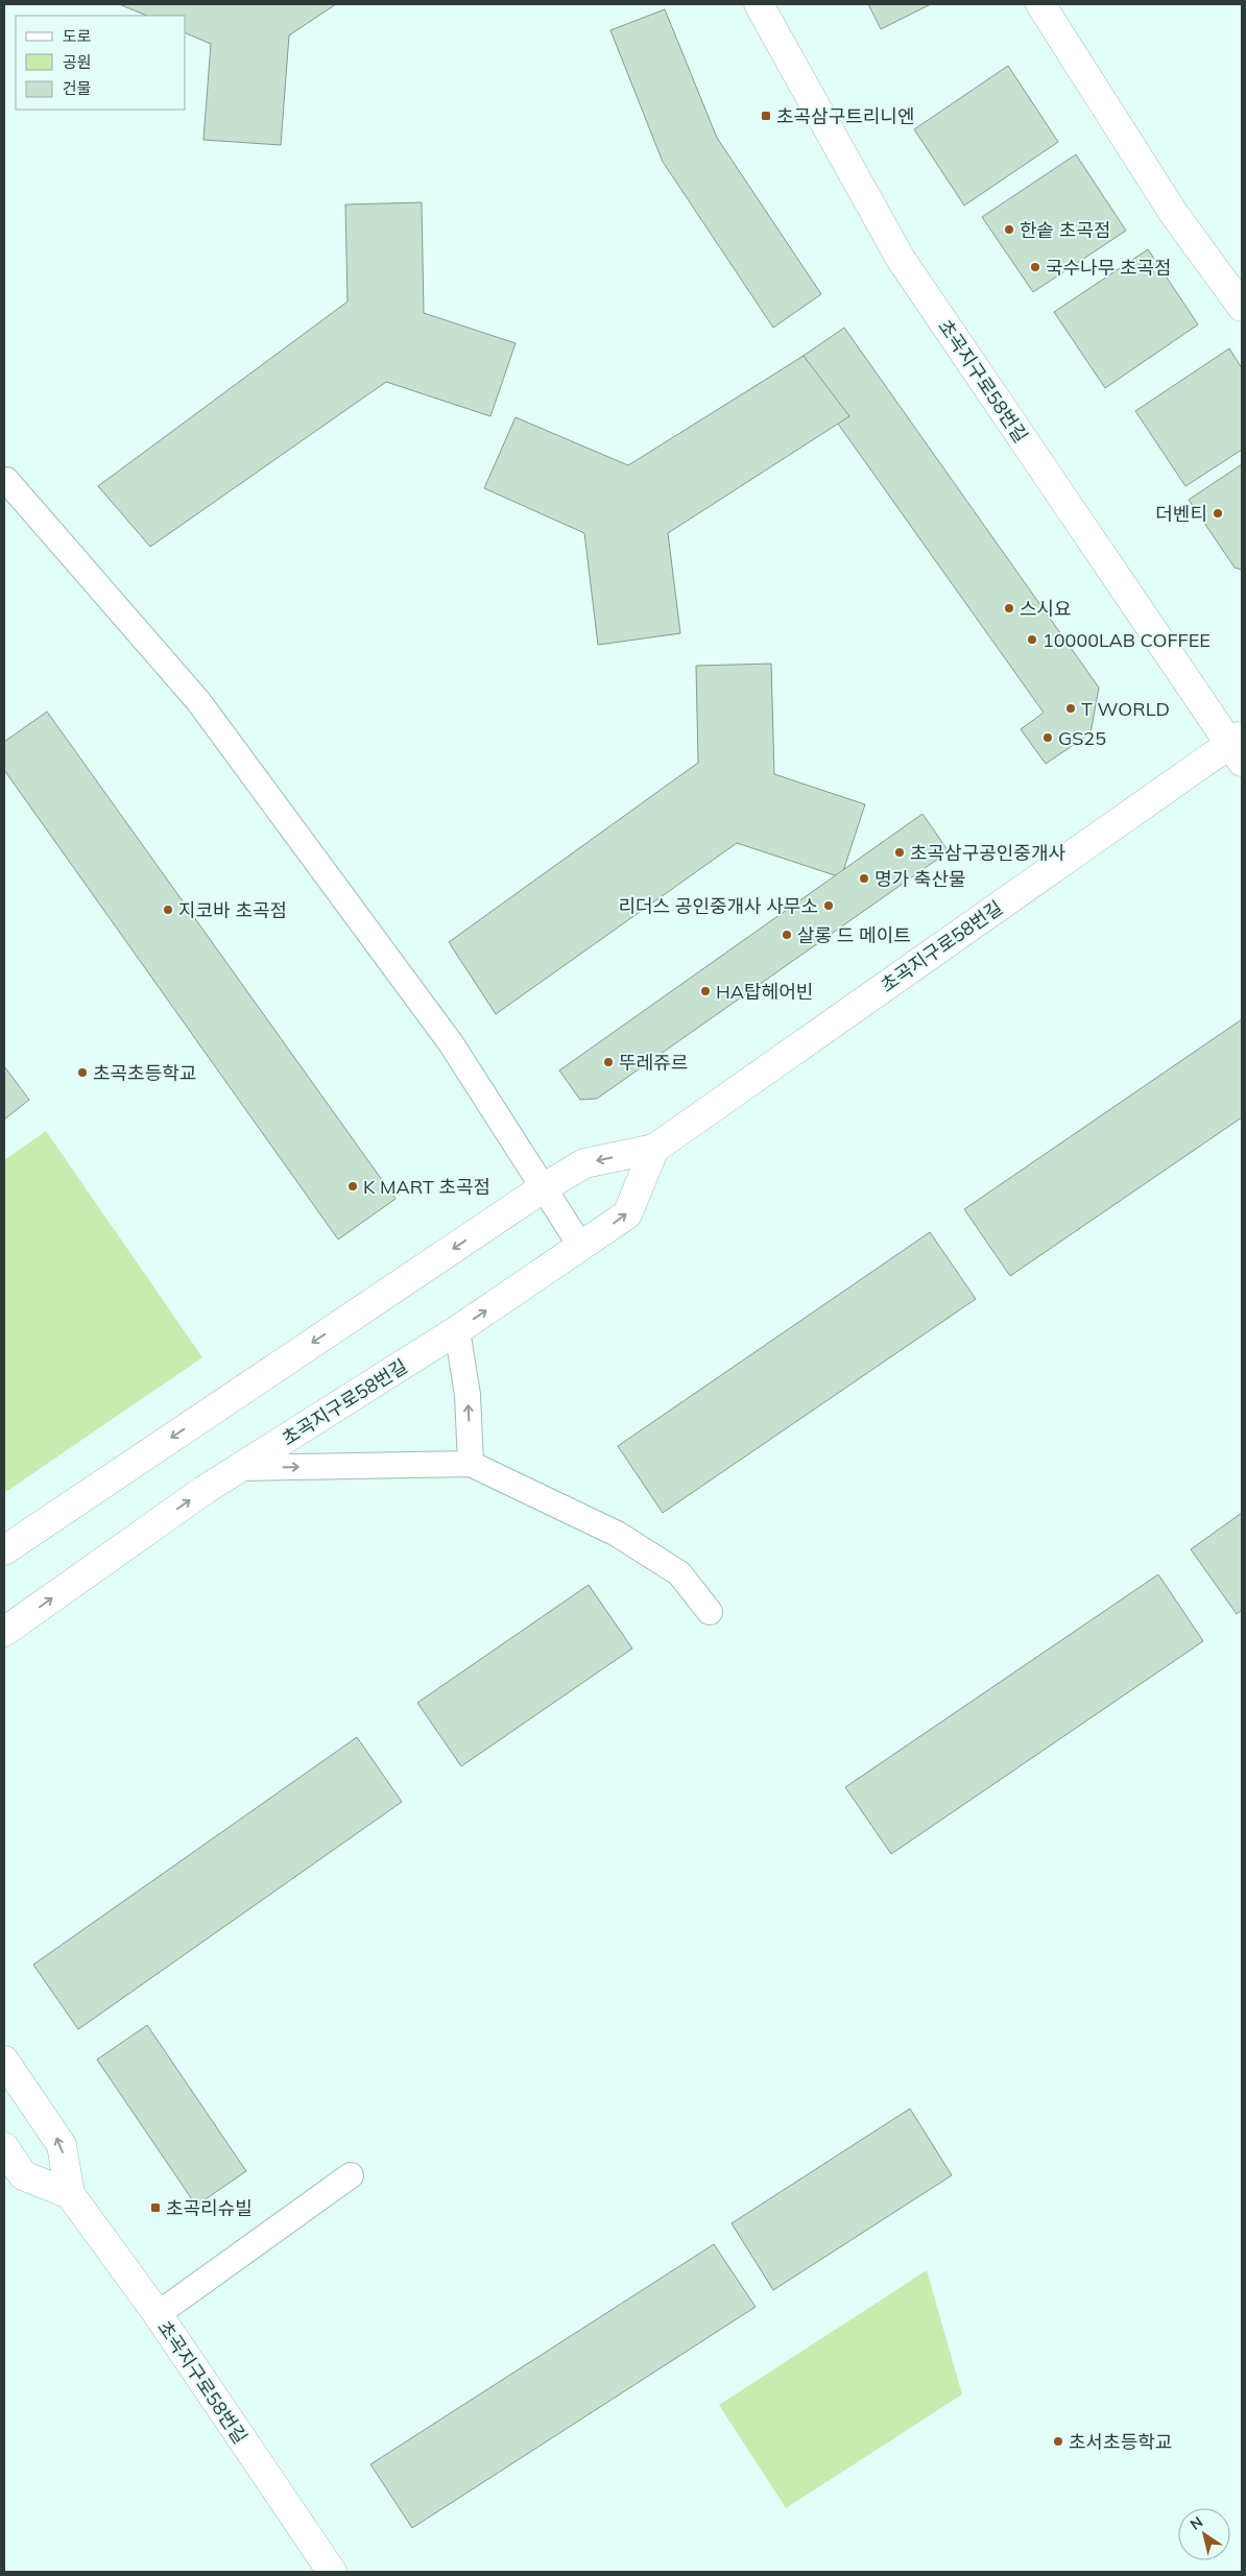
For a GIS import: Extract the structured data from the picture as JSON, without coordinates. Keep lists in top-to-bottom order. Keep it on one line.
{"streets":{"street":["초곡지구로58번길"]},"places":{"transit":["초곡삼구트리니엔","초곡리슈빌"],"other":["한솥 초곡점","국수나무 초곡점","더벤티","스시요","10000LAB COFFEE","T WORLD","GS25","초곡삼구공인중개사","명가 축산물","리더스 공인중개사 사무소","지코바 초곡점","살롱 드 메이트","HA탑헤어빈","뚜레쥬르","초곡초등학교","K MART 초곡점","초서초등학교"]},"legend":["도로","공원","건물"],"north":"top left"}
